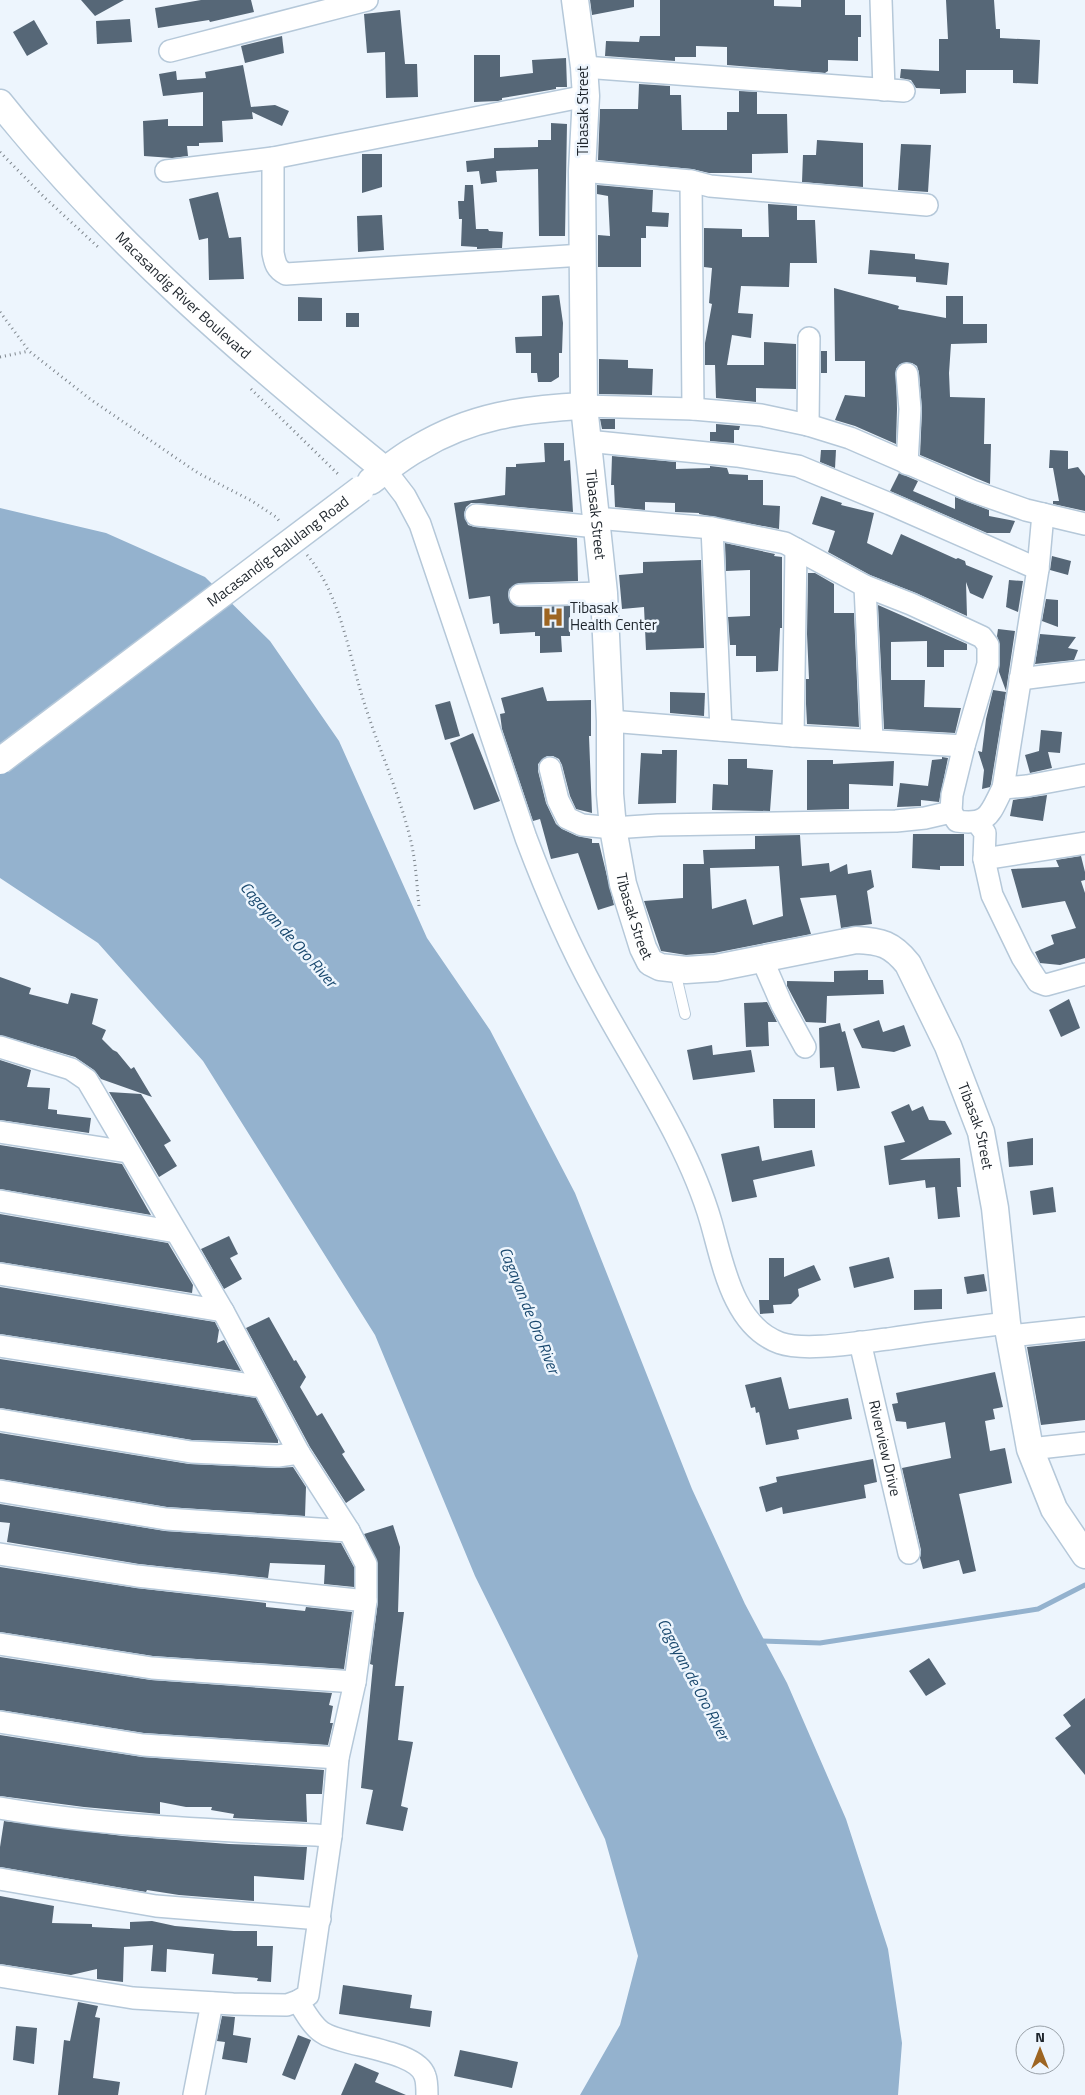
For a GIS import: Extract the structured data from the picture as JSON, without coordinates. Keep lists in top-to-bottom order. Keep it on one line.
{"streets":{"street":["Tibasak Street","Macasandig River Boulevard","Macasandig-Balulang Road","Riverview Drive"]},"crossings":[["Tibasak Street","Macasandig-Balulang Road"],["Macasandig River Boulevard","Macasandig-Balulang Road"]],"water":["Cagayan de Oro River"],"places":{"hospital":["Tibasak Health Center"]},"north":"top"}
